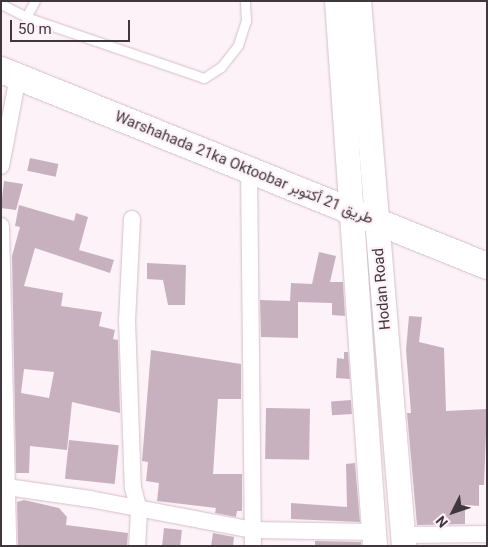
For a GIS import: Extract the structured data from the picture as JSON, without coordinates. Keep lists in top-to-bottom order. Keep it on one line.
{"streets":{"main road":["Warshahada 21ka Oktoobar طريق 21 أكتوبر","Hodan Road"]},"crossings":[["Warshahada 21ka Oktoobar طريق 21 أكتوبر","Hodan Road"]],"scale_bar":"50 m","north":"bottom left"}
